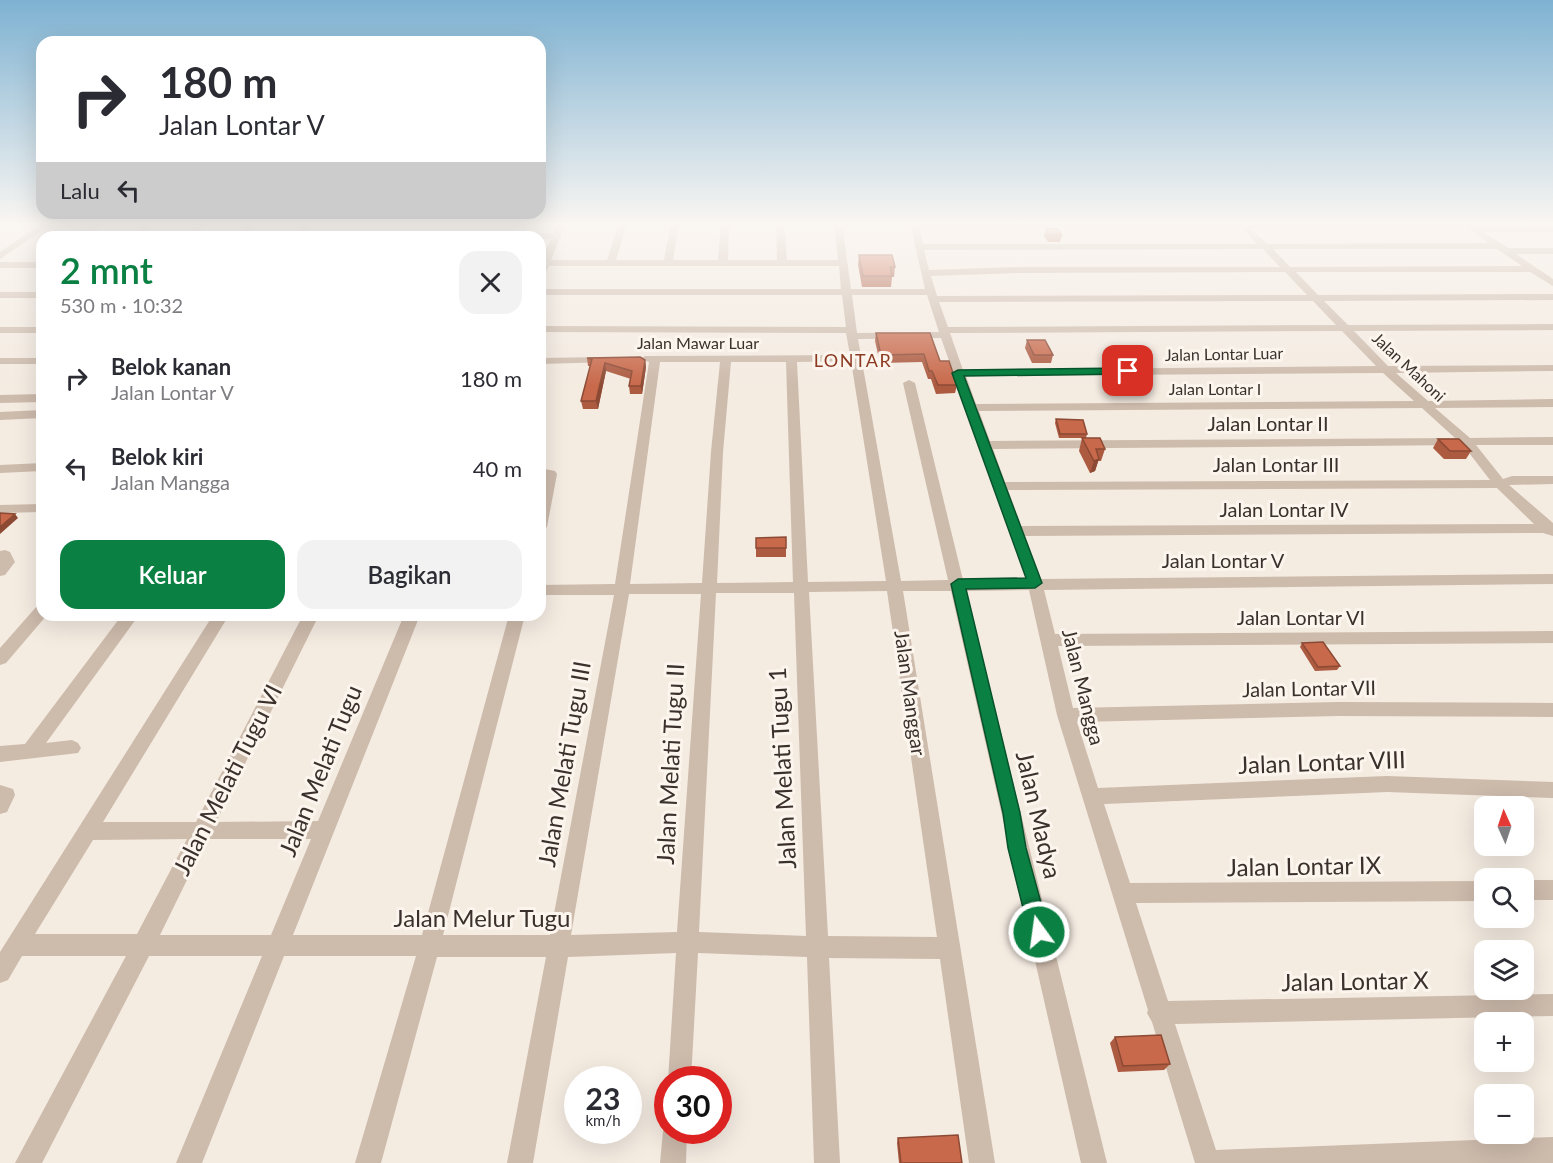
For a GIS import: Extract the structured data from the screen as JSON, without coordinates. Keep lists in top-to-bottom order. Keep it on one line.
{"streets":{"street":["Jalan Mawar Luar","Jalan Lontar Luar","Jalan Mahoni","Jalan Lontar I","Jalan Lontar II","Jalan Lontar III","Jalan Lontar IV","Jalan Lontar V","Jalan Lontar VI","Jalan Mangga","Jalan Lontar VII","Jalan Manggar","Jalan Lontar VIII","Jalan Melati Tugu III","Jalan Melati Tugu II","Jalan Melati Tugu 1","Jalan Melati Tugu","Jalan Melati Tugu VI","Jalan Madya","Jalan Lontar IX","Jalan Melur Tugu","Jalan Lontar X"]},"crossings":[["Jalan Mawar Luar","Jalan Manggar"],["Jalan Mawar Luar","Jalan Melati Tugu III"],["Jalan Mawar Luar","Jalan Melati Tugu II"],["Jalan Mawar Luar","Jalan Melati Tugu 1"],["Jalan Lontar Luar","Jalan Mahoni"],["Jalan Lontar Luar","Jalan Mangga"],["Jalan Mahoni","Jalan Lontar I"],["Jalan Mahoni","Jalan Lontar II"],["Jalan Mahoni","Jalan Lontar III"],["Jalan Mahoni","Jalan Lontar IV"],["Jalan Lontar I","Jalan Mangga"],["Jalan Lontar II","Jalan Mangga"],["Jalan Lontar III","Jalan Mangga"],["Jalan Lontar IV","Jalan Mangga"],["Jalan Lontar V","Jalan Mangga"],["Jalan Lontar V","Jalan Manggar"],["Jalan Lontar V","Jalan Melati Tugu III"],["Jalan Lontar V","Jalan Melati Tugu II"],["Jalan Lontar V","Jalan Melati Tugu 1"],["Jalan Lontar V","Jalan Madya"],["Jalan Lontar VI","Jalan Mangga"],["Jalan Mangga","Jalan Lontar VII"],["Jalan Mangga","Jalan Lontar VIII"],["Jalan Mangga","Jalan Lontar IX"],["Jalan Mangga","Jalan Lontar X"],["Jalan Manggar","Jalan Melur Tugu"],["Jalan Melati Tugu III","Jalan Melur Tugu"],["Jalan Melati Tugu II","Jalan Melur Tugu"],["Jalan Melati Tugu 1","Jalan Melur Tugu"],["Jalan Melati Tugu","Jalan Melur Tugu"],["Jalan Melati Tugu VI","Jalan Melur Tugu"]],"districts":["LONTAR"],"north":"top","page":{"turn":["180 m","Jalan Lontar V"],"then":"Lalu","heading":["2 mnt","530 m · 10:32"],"list":[{"name":"Belok kanan","note":"Jalan Lontar V","value":"180 m"},{"name":"Belok kiri","note":"Jalan Mangga","value":"40 m"}],"buttons":["Keluar","Bagikan"],"map_buttons":["+","−"],"speed":"23 km/h","limit":"30"}}
